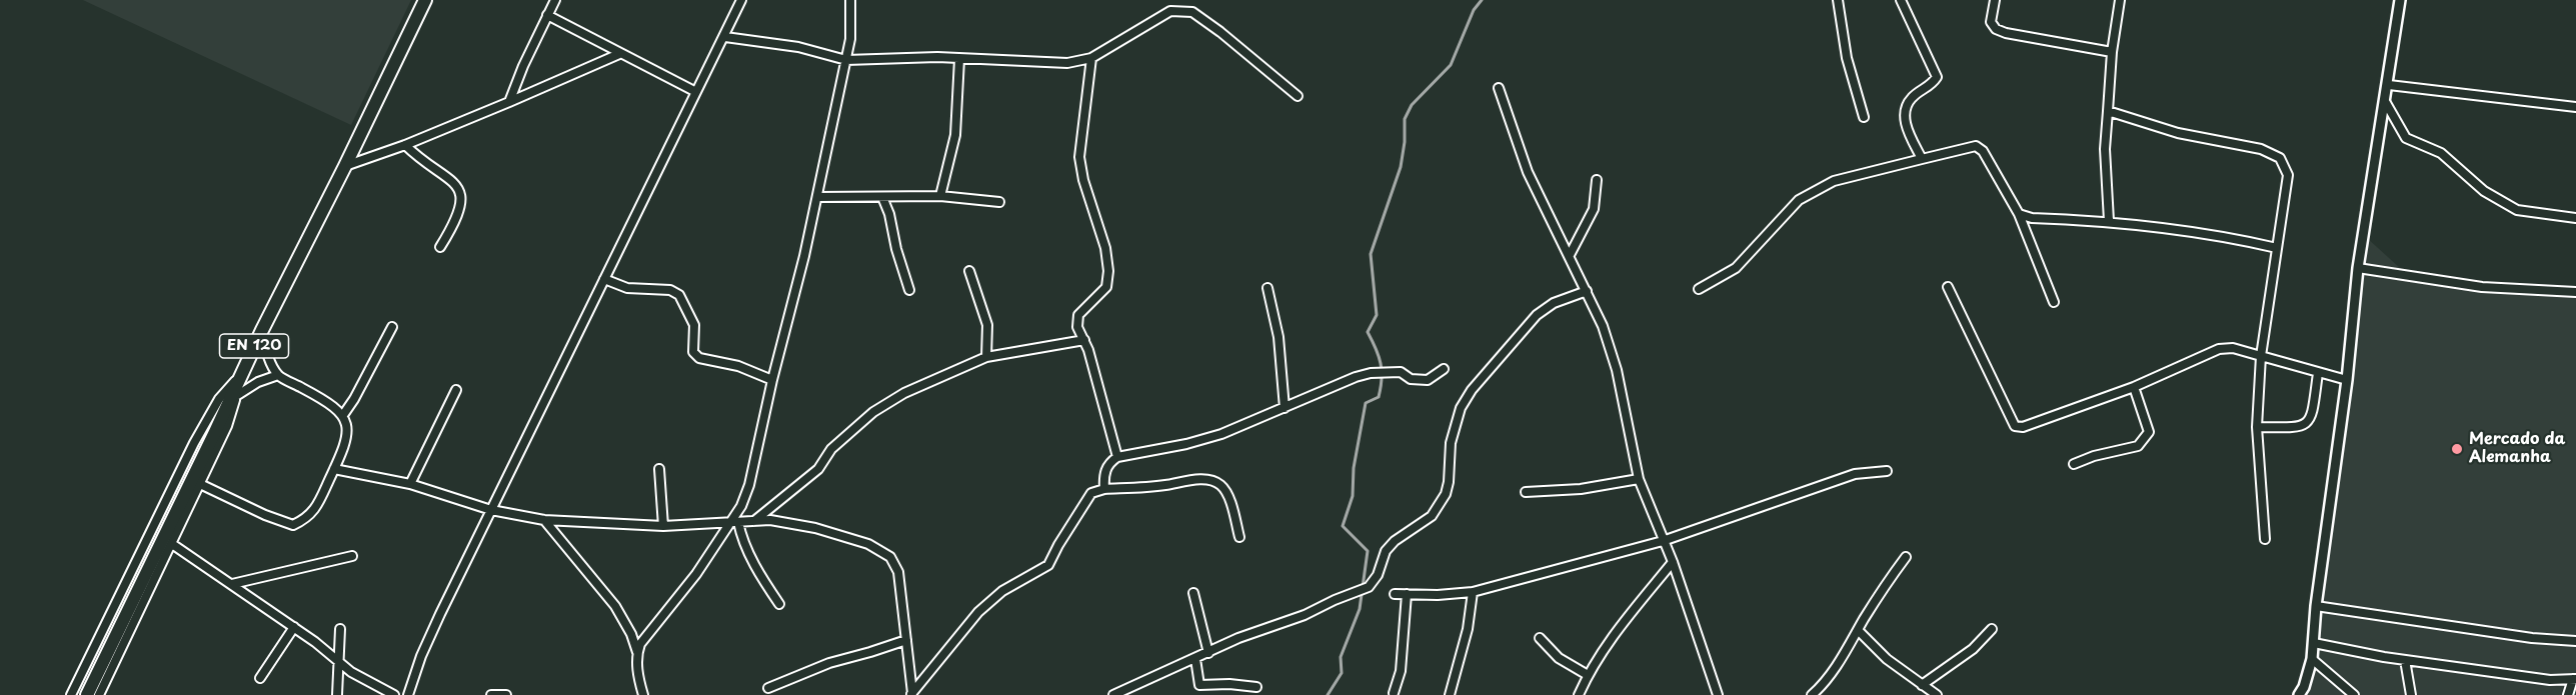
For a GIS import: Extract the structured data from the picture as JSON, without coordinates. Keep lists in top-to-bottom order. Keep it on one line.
{"streets":{"main road":["EN 120"]},"places":["Mercado da Alemanha"]}
